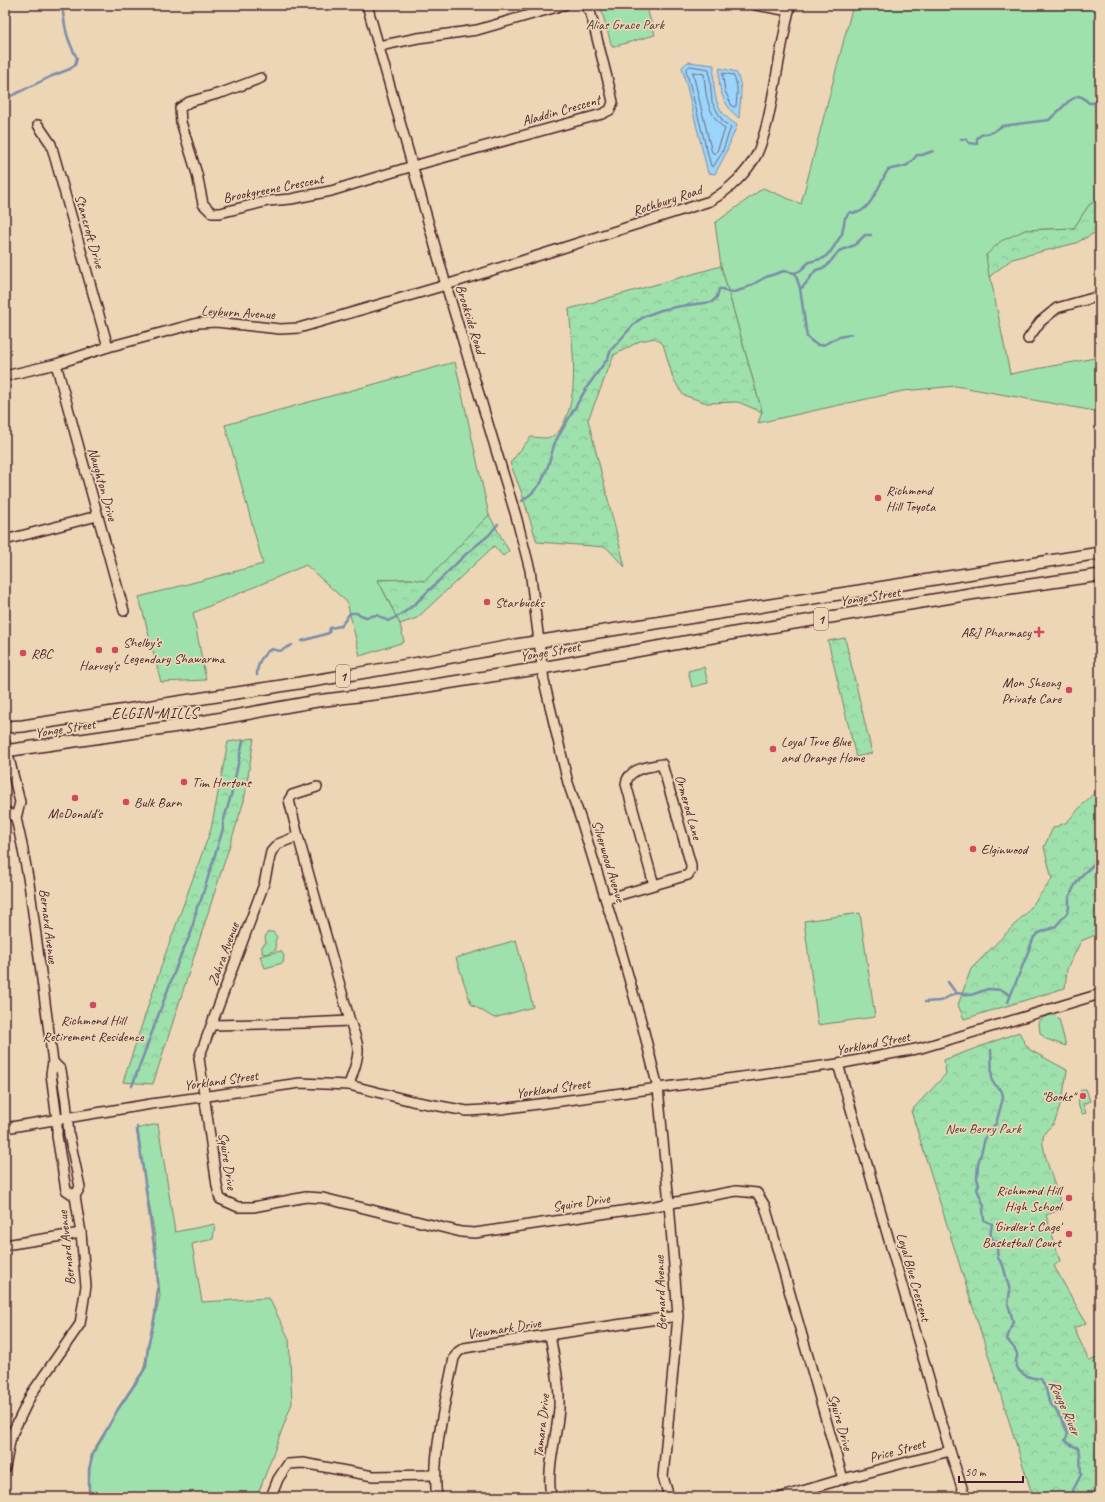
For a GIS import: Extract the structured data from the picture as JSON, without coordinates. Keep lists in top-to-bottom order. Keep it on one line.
{"streets":{"main road":["Yonge Street","1"],"street":["Aladdin Crescent","Brookgreene Crescent","Rothbury Road","Stancroft Drive","Leyburn Avenue","Brookside Road","Naughton Drive","Ormerod Lane","Silverwood Avenue","Bernard Avenue","Zahra Avenue","Yorkland Street","Squire Drive","Loyal Blue Crescent","Viewmark Drive","Tamara Drive","Price Street"]},"crossings":[["Aladdin Crescent","Brookgreene Crescent"],["Aladdin Crescent","Brookside Road"],["Brookgreene Crescent","Brookside Road"],["Rothbury Road","Leyburn Avenue"],["Rothbury Road","Brookside Road"],["Stancroft Drive","Leyburn Avenue"],["Leyburn Avenue","Brookside Road"],["Leyburn Avenue","Naughton Drive"],["Brookside Road","Yonge Street"],["Brookside Road","Silverwood Avenue"],["Yonge Street","Silverwood Avenue"],["Yonge Street","Bernard Avenue"],["Ormerod Lane","Silverwood Avenue"],["Silverwood Avenue","Bernard Avenue"],["Silverwood Avenue","Yorkland Street"],["Bernard Avenue","Yorkland Street"],["Bernard Avenue","Squire Drive"],["Bernard Avenue","Viewmark Drive"],["Zahra Avenue","Yorkland Street"],["Zahra Avenue","Squire Drive"],["Yorkland Street","Squire Drive"],["Yorkland Street","Loyal Blue Crescent"],["Squire Drive","Price Street"],["Loyal Blue Crescent","Price Street"],["Viewmark Drive","Tamara Drive"]],"districts":["ELGIN MILLS"],"water":["Rouge River"],"parks":["Alias Grace Park","New Berry Park"],"places":{"other":["Richmond Hill Toyota","Starbucks","Harvey's","Shelby’s Legendary Shawarma","RBC","Mon Sheong Private Care","Loyal True Blue and Orange Home","Tim Hortons","McDonald's","Bulk Barn","Elginwood","Richmond Hill Retirement Residence","\"Books\"","Richmond Hill High School","'Girdler's Cage' Basketball Court"],"health":["A&J Pharmacy"]},"scale_bar":"50 m"}
